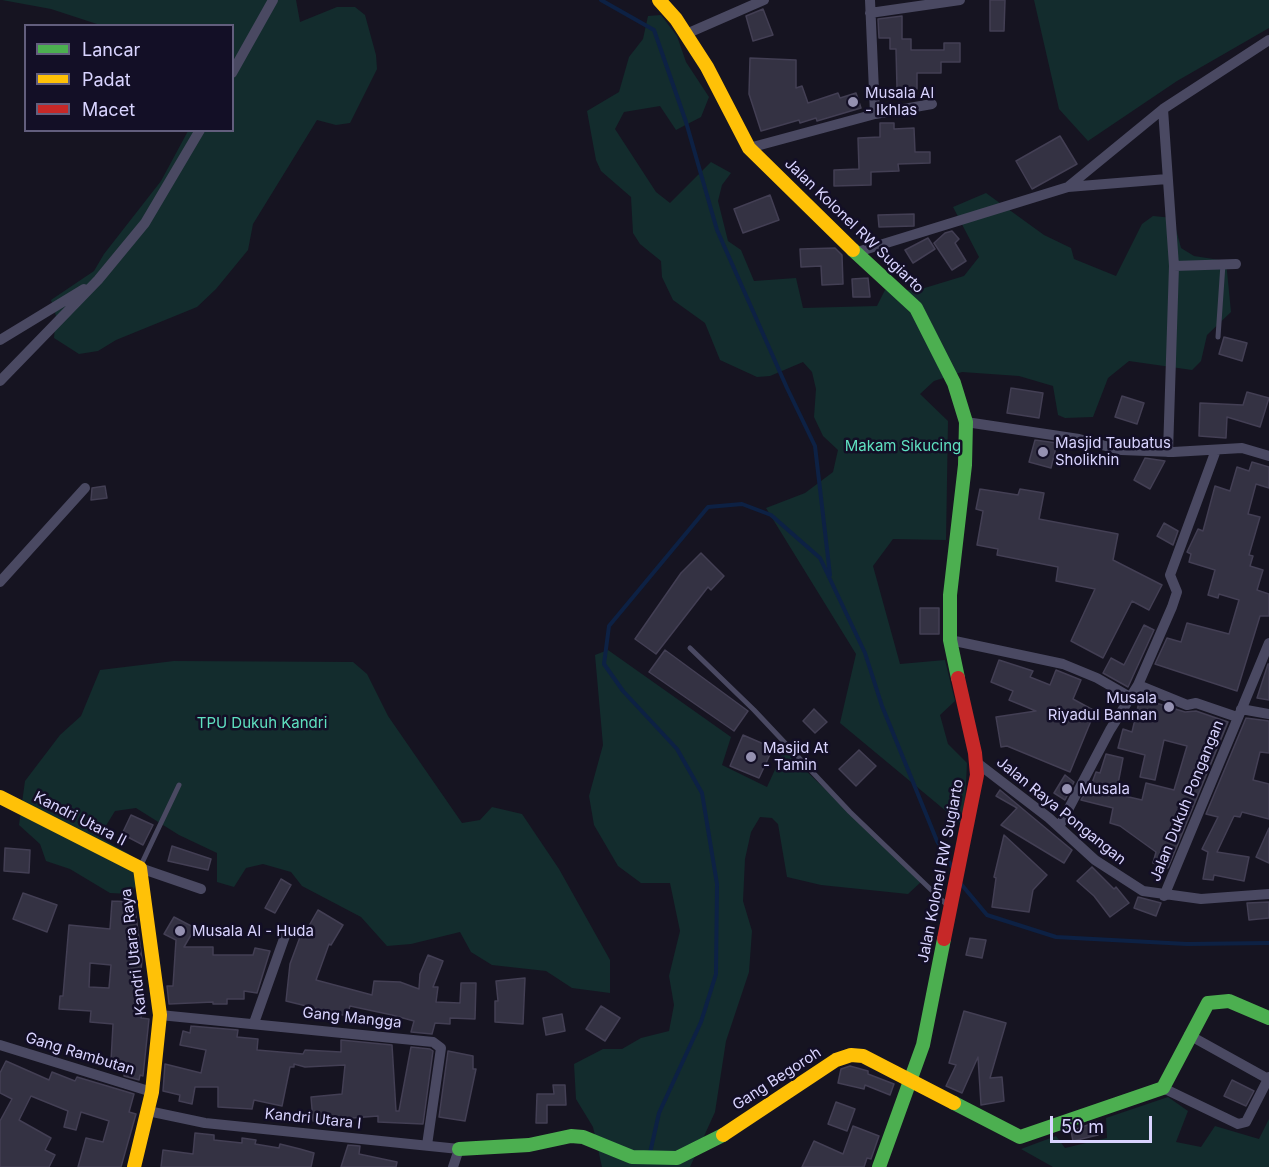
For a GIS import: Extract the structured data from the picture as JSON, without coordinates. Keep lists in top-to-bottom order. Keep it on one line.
{"streets":{"street":["Jalan Kolonel RW Sugiarto","Jalan Dukuh Pongangan","Jalan Raya Pongangan","Kandri Utara II","Kandri Utara Raya","Gang Mangga","Gang Rambutan","Gang Begoroh","Kandri Utara I"]},"crossings":[["Jalan Kolonel RW Sugiarto","Jalan Raya Pongangan"],["Jalan Kolonel RW Sugiarto","Gang Begoroh"],["Jalan Dukuh Pongangan","Jalan Raya Pongangan"],["Kandri Utara II","Kandri Utara Raya"],["Kandri Utara Raya","Gang Mangga"],["Kandri Utara Raya","Gang Rambutan"],["Kandri Utara Raya","Kandri Utara I"],["Gang Mangga","Kandri Utara I"],["Gang Begoroh","Kandri Utara I"]],"parks":["Makam Sikucing","TPU Dukuh Kandri"],"places":["Musala Al - Ikhlas","Masjid Taubatus Sholikhin","Musala Riyadul Bannan","Masjid At - Tamin","Musala","Musala Al - Huda"],"legend":["Lancar","Padat","Macet"],"scale_bar":"50 m"}
